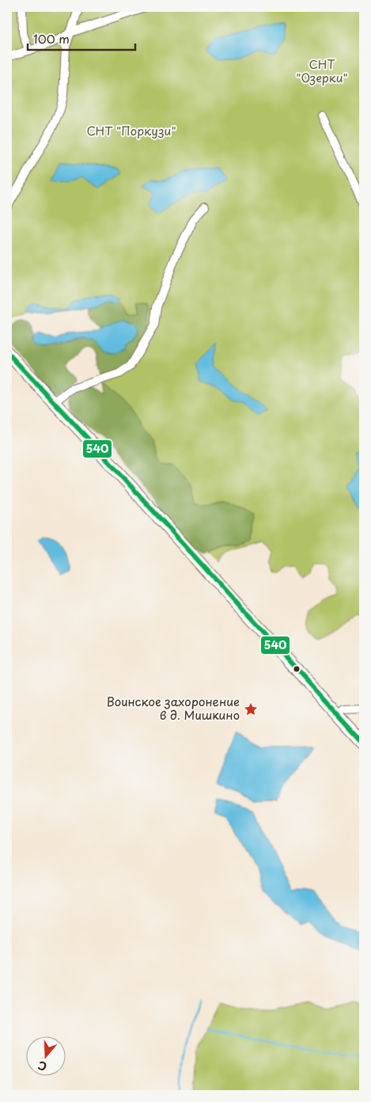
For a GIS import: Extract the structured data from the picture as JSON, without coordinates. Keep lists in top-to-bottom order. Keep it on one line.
{"parks":["СНТ \"Озерки\"","СНТ \"Поркузи\""],"places":{"place":["Воинское захоронение в д. Мишкино"]},"lines":["transit line 540"],"scale_bar":"100 m","north":"bottom"}
